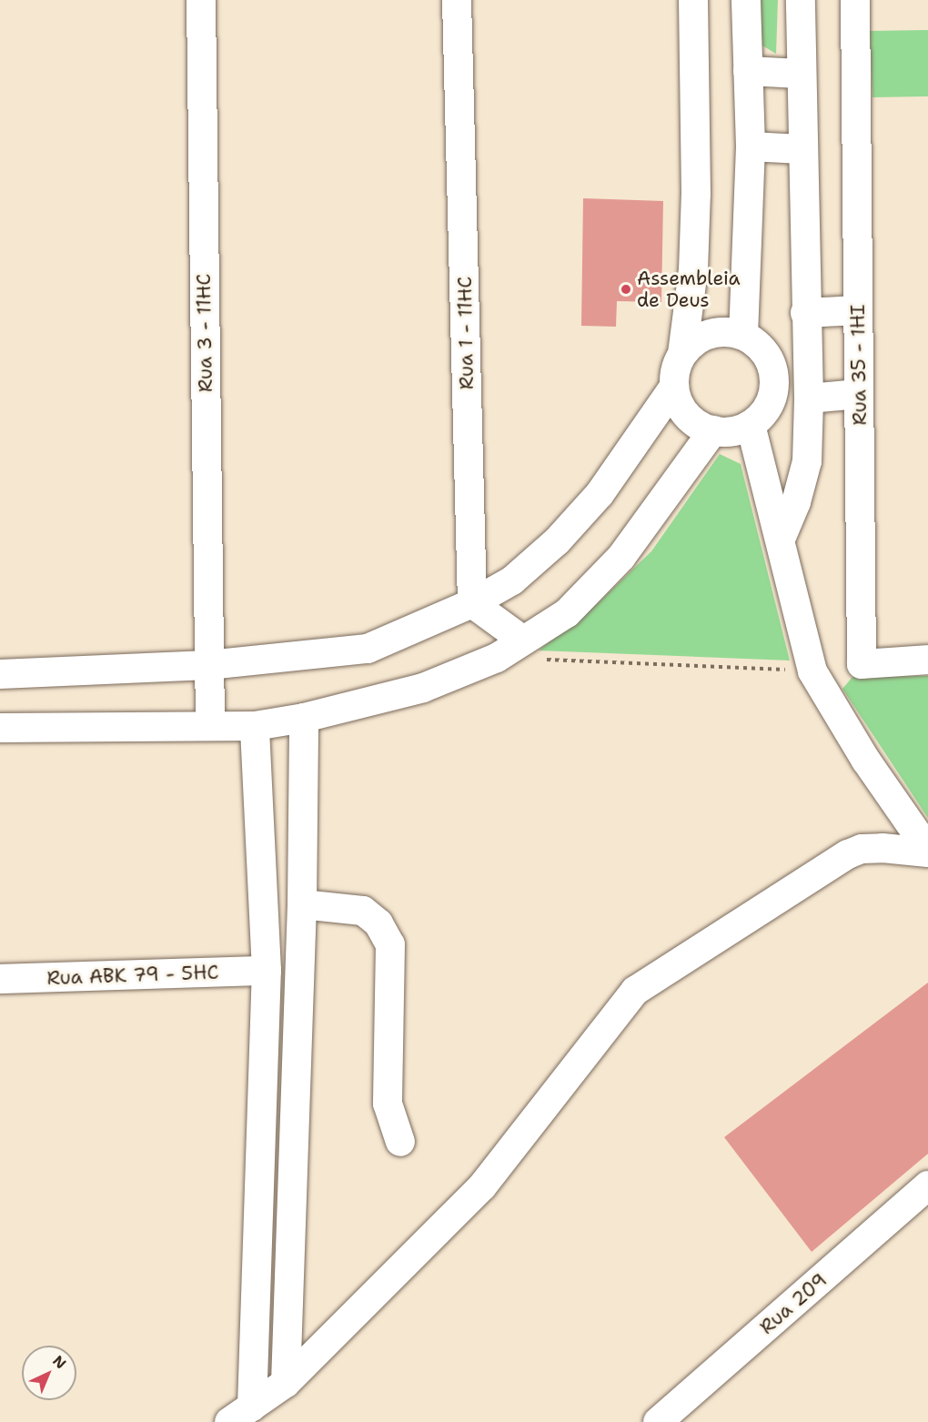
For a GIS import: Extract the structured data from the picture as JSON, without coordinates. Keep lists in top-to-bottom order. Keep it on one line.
{"streets":{"street":["Rua 3 - 11HC","Rua 1 - 11HC","Rua 35 - 1HI","Rua ABK 79 - 5HC","Rua 209"]},"places":["Assembleia de Deus"],"north":"top right"}
